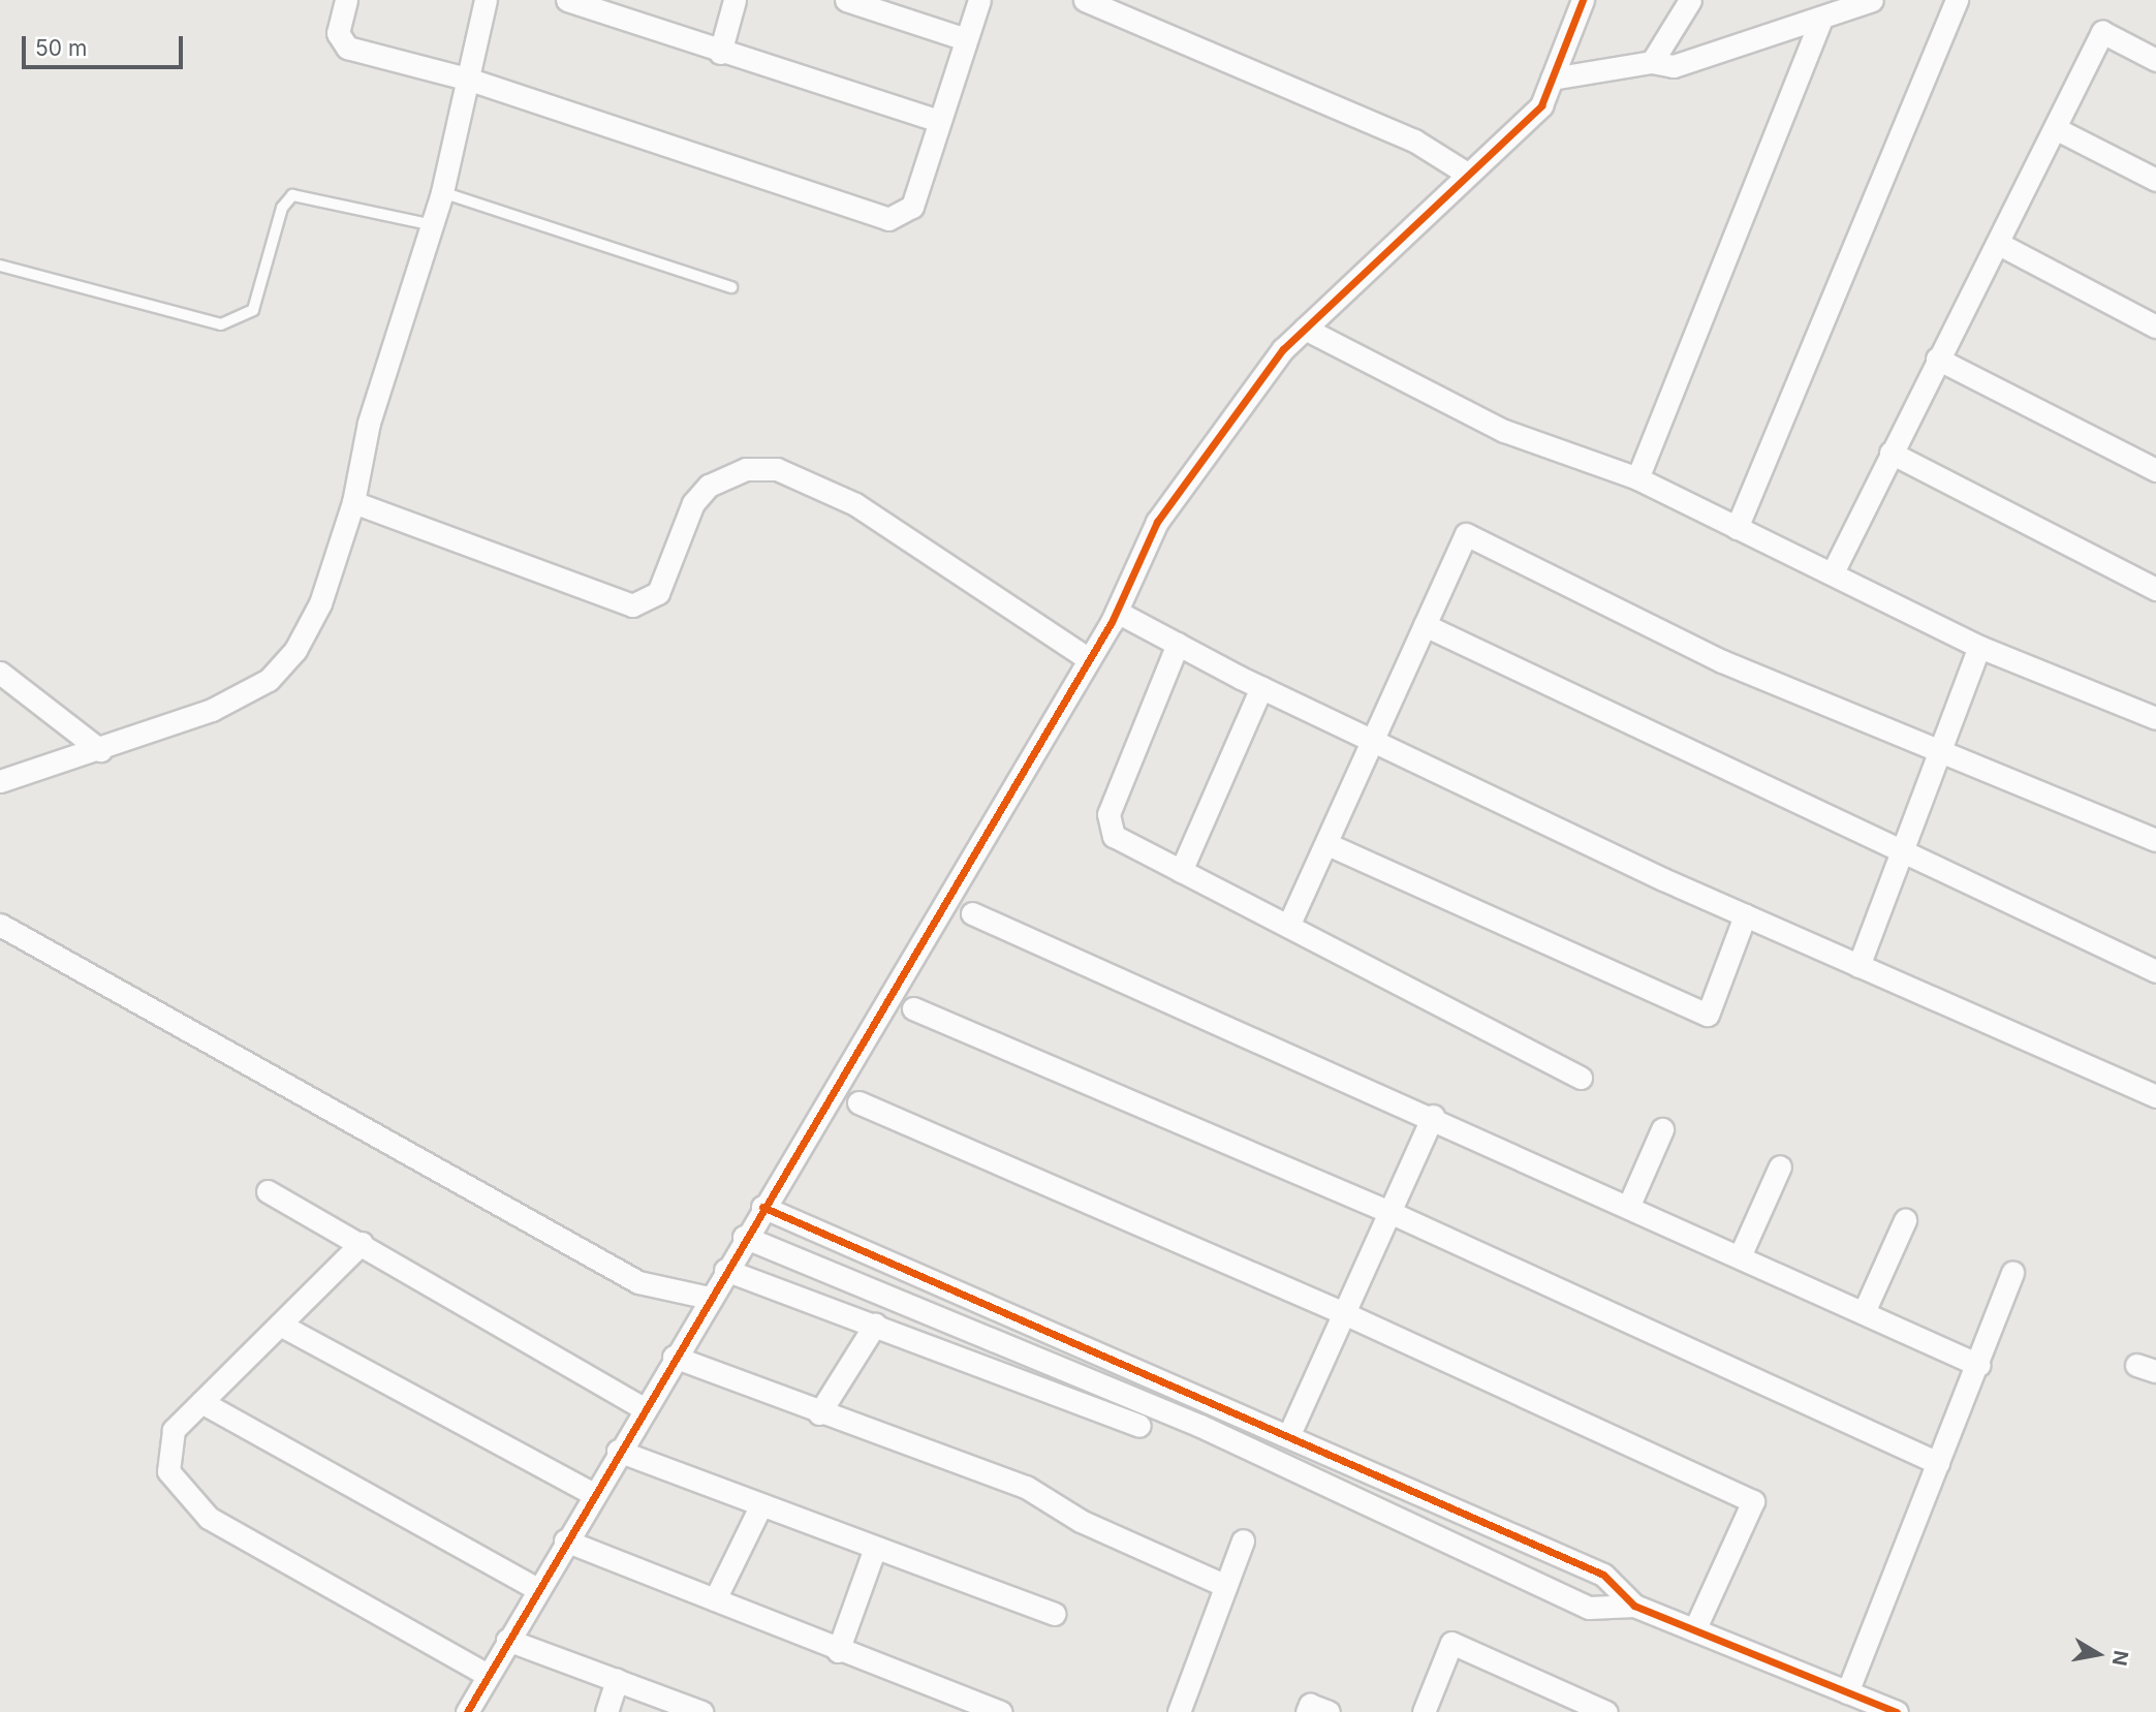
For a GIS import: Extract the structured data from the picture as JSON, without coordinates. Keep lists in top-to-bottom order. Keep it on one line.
{"scale_bar":"50 m","north":"right"}
